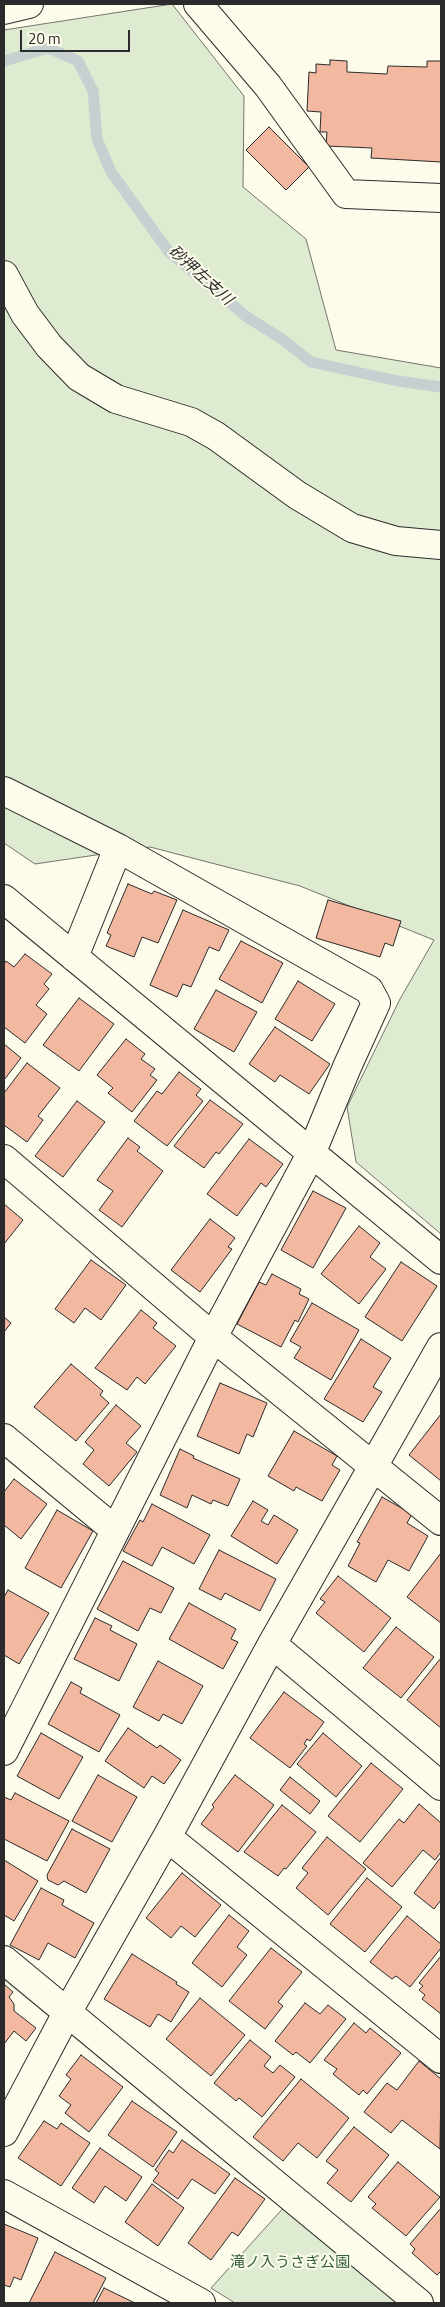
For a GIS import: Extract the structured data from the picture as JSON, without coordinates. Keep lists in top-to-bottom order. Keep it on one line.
{"water":["砂押左支川"],"parks":["滝ノ入うさぎ公園"],"scale_bar":"20 m"}
